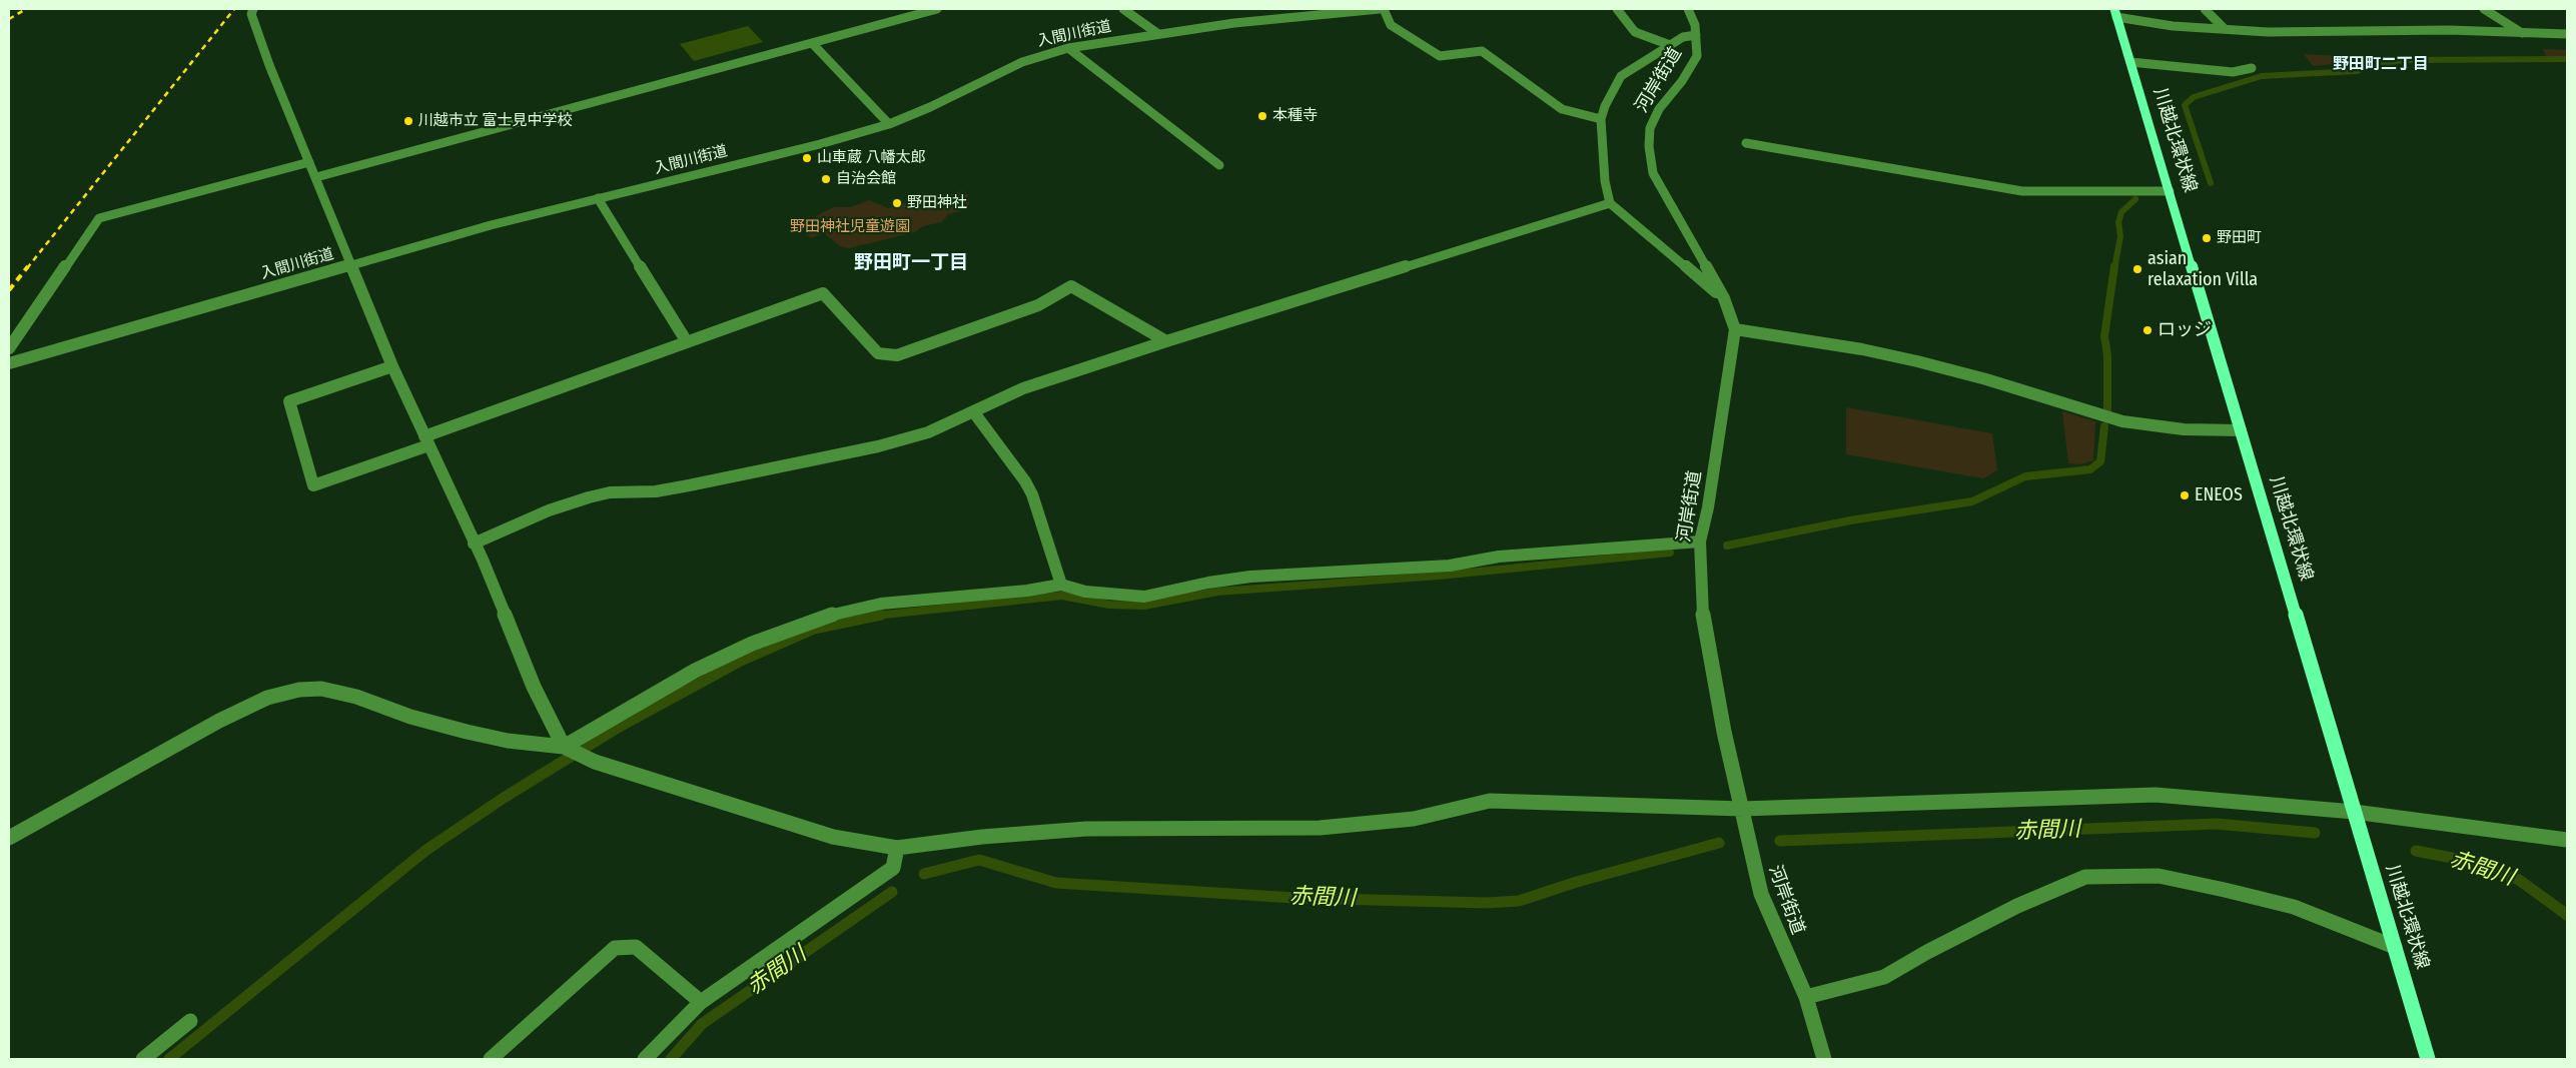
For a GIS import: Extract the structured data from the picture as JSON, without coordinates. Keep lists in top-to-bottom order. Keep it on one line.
{"streets":{"main road":["川越北環状線"],"street":["入間川街道","河岸街道"]},"districts":["野田町二丁目","野田町一丁目"],"water":["赤間川"],"parks":["野田神社児童遊園"],"places":["本種寺","川越市立 富士見中学校","山車蔵 八幡太郎","自治会館","野田神社","野田町","asian relaxation Villa","ロッジ","ENEOS"]}
